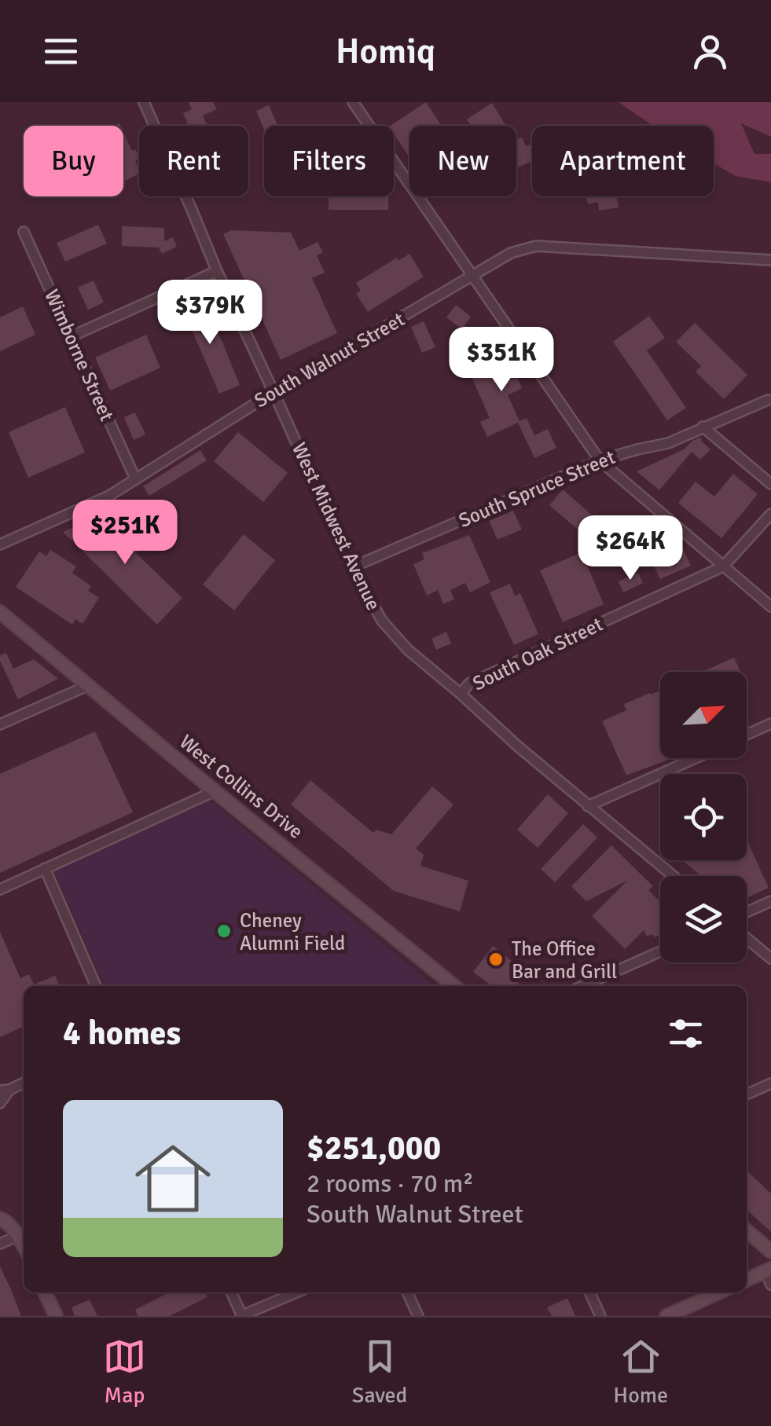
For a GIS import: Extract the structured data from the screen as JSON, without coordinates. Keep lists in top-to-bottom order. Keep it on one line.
{"streets":{"main road":["West Collins Drive"],"street":["Wimborne Street","South Walnut Street","South Spruce Street","West Midwest Avenue","South Oak Street"]},"crossings":[["Wimborne Street","South Walnut Street"],["South Walnut Street","West Midwest Avenue"],["South Spruce Street","West Midwest Avenue"],["West Midwest Avenue","South Oak Street"]],"places":["Cheney Alumni Field","The Office Bar and Grill"],"north":"top right","page":{"header":"Homiq","chip":["Buy","Rent","Filters","New","Apartment"],"price":["$379K","$351K","$251K","$264K"],"heading":"4 homes","list":[{"name":"$251,000","note":"2 rooms · 70 m² · South Walnut Street"}],"tabs":["Map","Saved","Home"]}}
